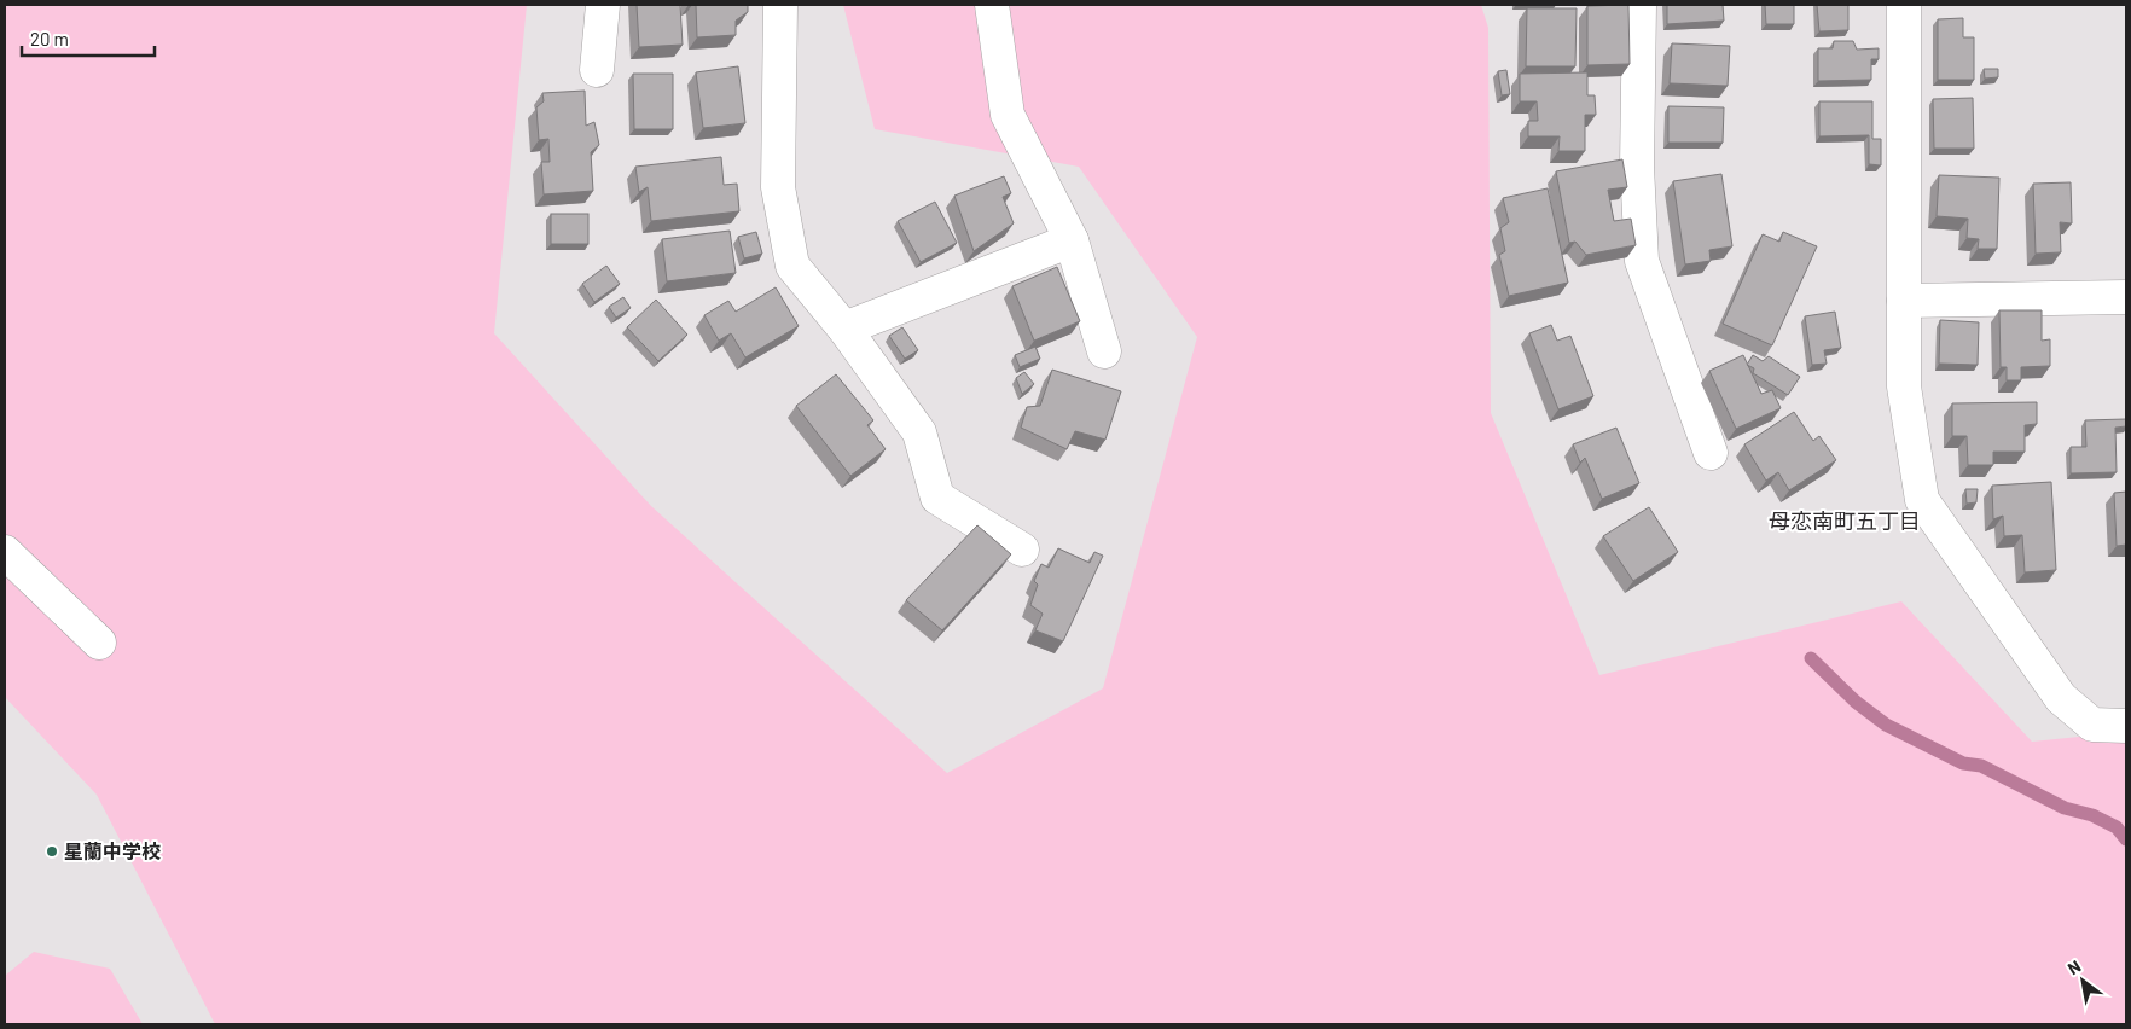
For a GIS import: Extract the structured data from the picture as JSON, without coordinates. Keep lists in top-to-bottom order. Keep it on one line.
{"districts":["母恋南町五丁目"],"places":["星蘭中学校"],"scale_bar":"20 m","north":"top left"}
